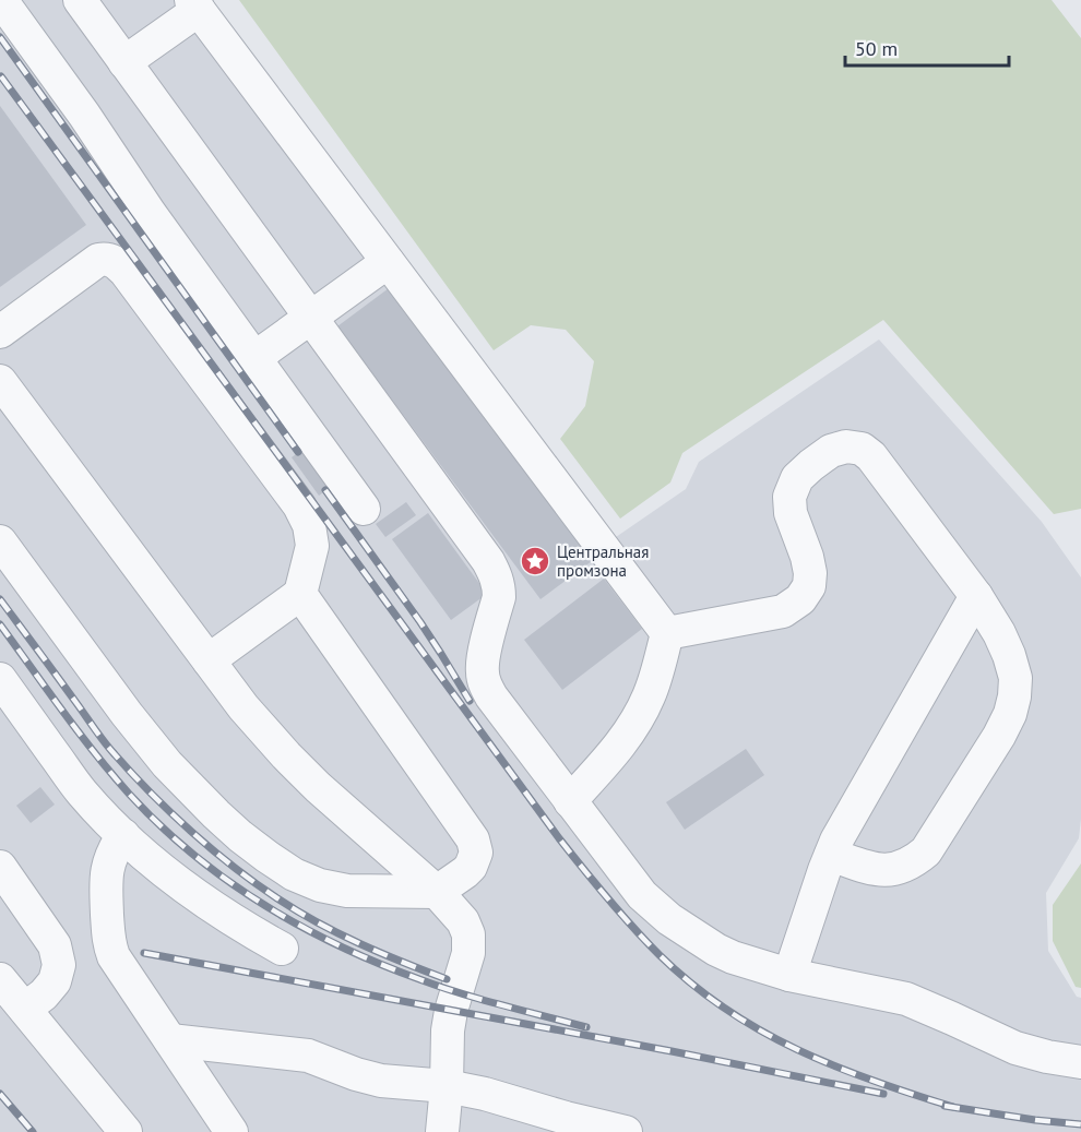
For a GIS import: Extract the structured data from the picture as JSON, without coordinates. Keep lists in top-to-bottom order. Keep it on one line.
{"places":{"place":["Центральная промзона"]},"scale_bar":"50 m"}
